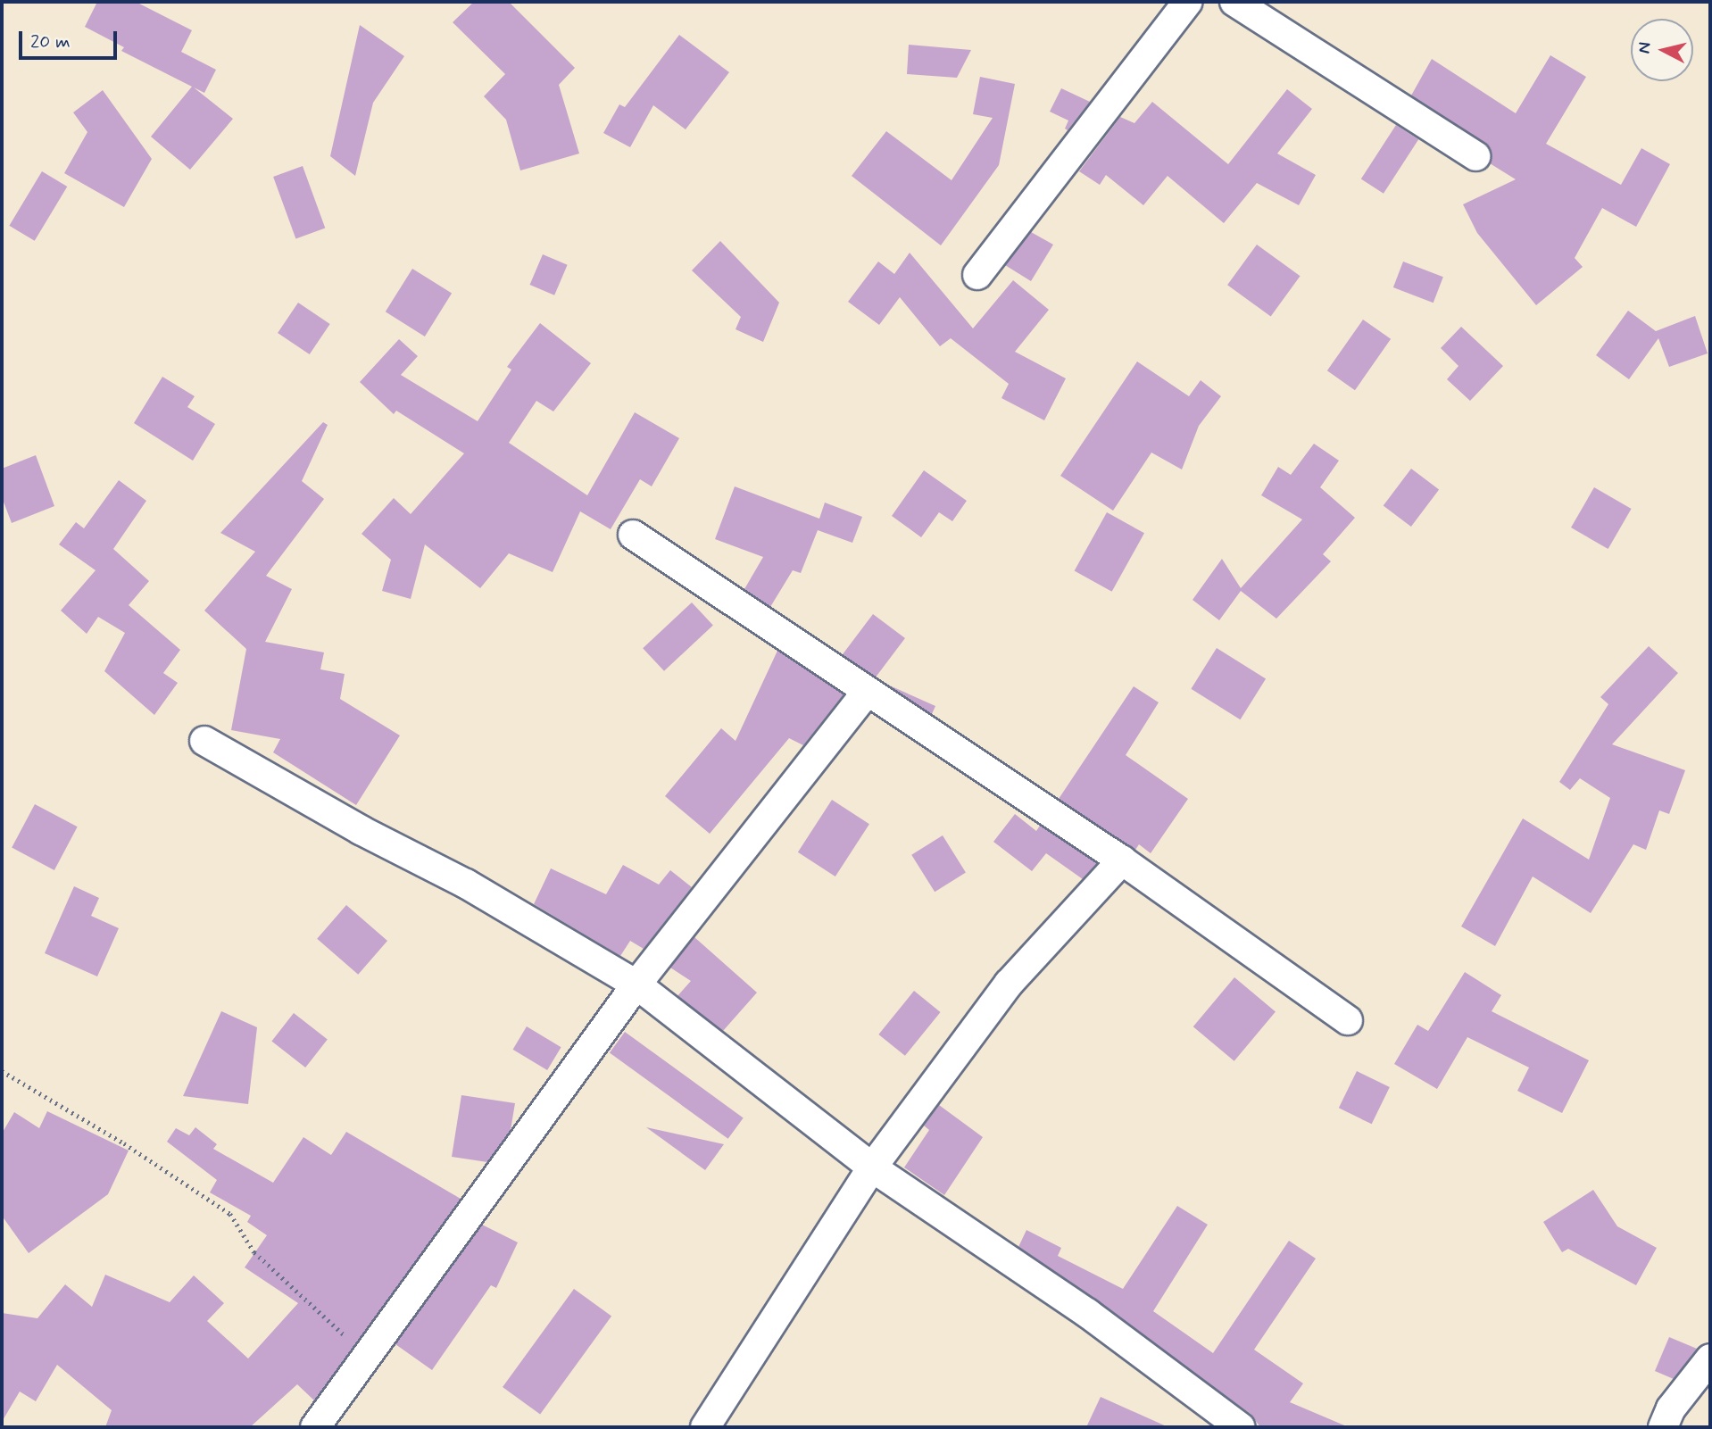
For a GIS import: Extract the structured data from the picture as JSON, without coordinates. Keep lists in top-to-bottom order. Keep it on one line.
{"scale_bar":"20 m","north":"left"}
